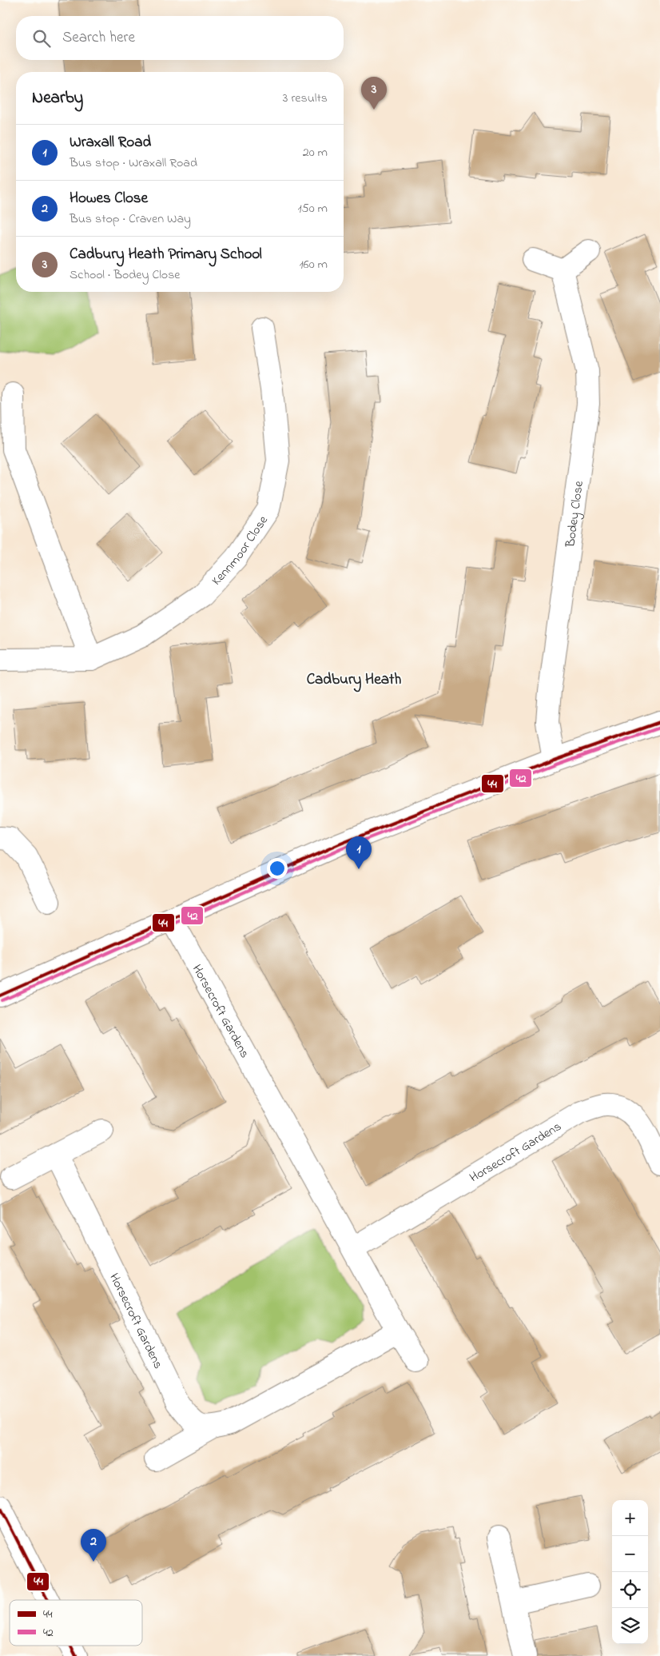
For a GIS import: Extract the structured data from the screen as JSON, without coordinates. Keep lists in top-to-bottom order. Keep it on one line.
{"streets":{"street":["Bodey Close","Kennmoor Close","Horsecroft Gardens"]},"districts":["Cadbury Heath"],"lines":["transit line 44","transit line 42"],"legend":["44","42"],"page":{"search":"Search here","heading":["Nearby","3 results"],"pins":["3","1","2"],"list":[{"mark":"1","name":"Wraxall Road","note":"Bus stop · Wraxall Road","value":"20 m"},{"mark":"2","name":"Howes Close","note":"Bus stop · Craven Way","value":"150 m"},{"mark":"3","name":"Cadbury Heath Primary School","note":"School · Bodey Close","value":"160 m"}],"map_buttons":["+","−"]}}
